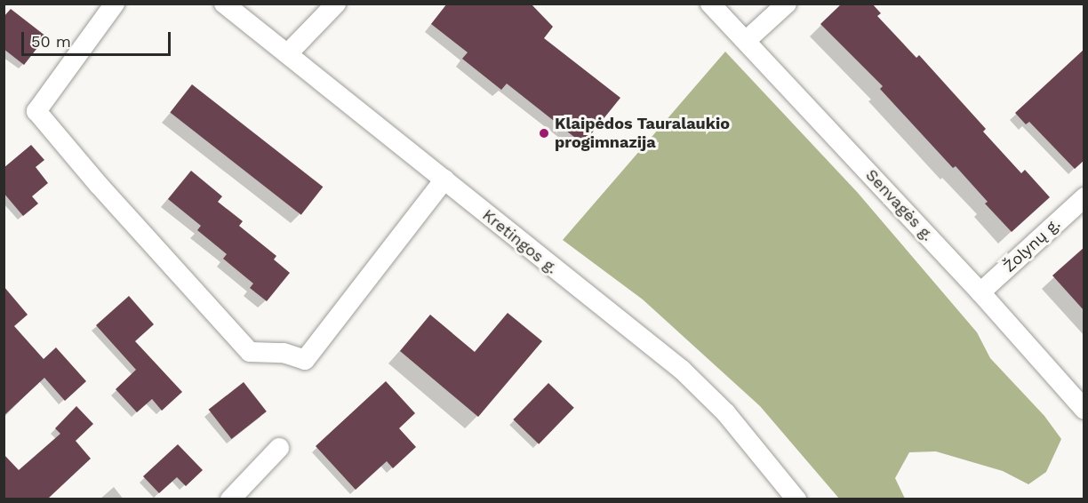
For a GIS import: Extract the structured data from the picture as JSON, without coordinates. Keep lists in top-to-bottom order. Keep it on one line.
{"streets":{"street":["Senvagės g.","Kretingos g.","Žolynų g."]},"crossings":[["Senvagės g.","Žolynų g."]],"places":["Klaipėdos Tauralaukio progimnazija"],"scale_bar":"50 m"}
